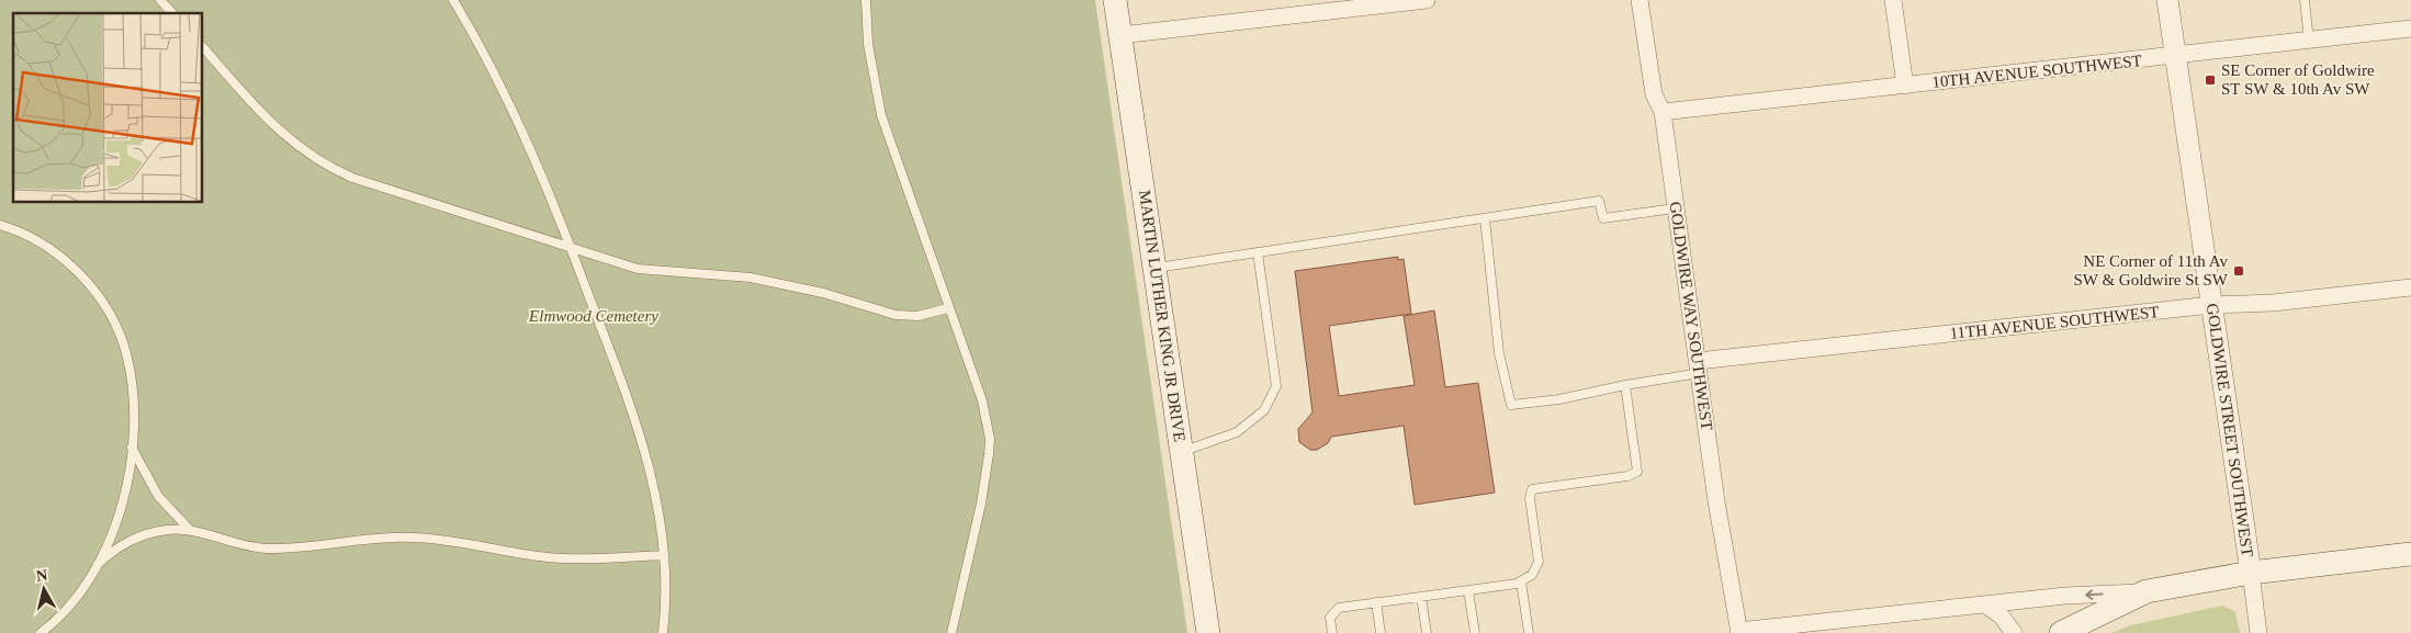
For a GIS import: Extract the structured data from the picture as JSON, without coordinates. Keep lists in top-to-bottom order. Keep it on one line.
{"streets":{"main road":["MARTIN LUTHER KING JR DRIVE"],"street":["10TH AVENUE SOUTHWEST","GOLDWIRE WAY SOUTHWEST","11TH AVENUE SOUTHWEST","GOLDWIRE STREET SOUTHWEST"]},"crossings":[["10TH AVENUE SOUTHWEST","GOLDWIRE WAY SOUTHWEST"],["10TH AVENUE SOUTHWEST","GOLDWIRE STREET SOUTHWEST"],["GOLDWIRE WAY SOUTHWEST","11TH AVENUE SOUTHWEST"],["11TH AVENUE SOUTHWEST","GOLDWIRE STREET SOUTHWEST"]],"parks":["Elmwood Cemetery"],"places":{"transit":["SE Corner of Goldwire ST SW & 10th Av SW","NE Corner of 11th Av SW & Goldwire St SW"]},"north":"top"}
